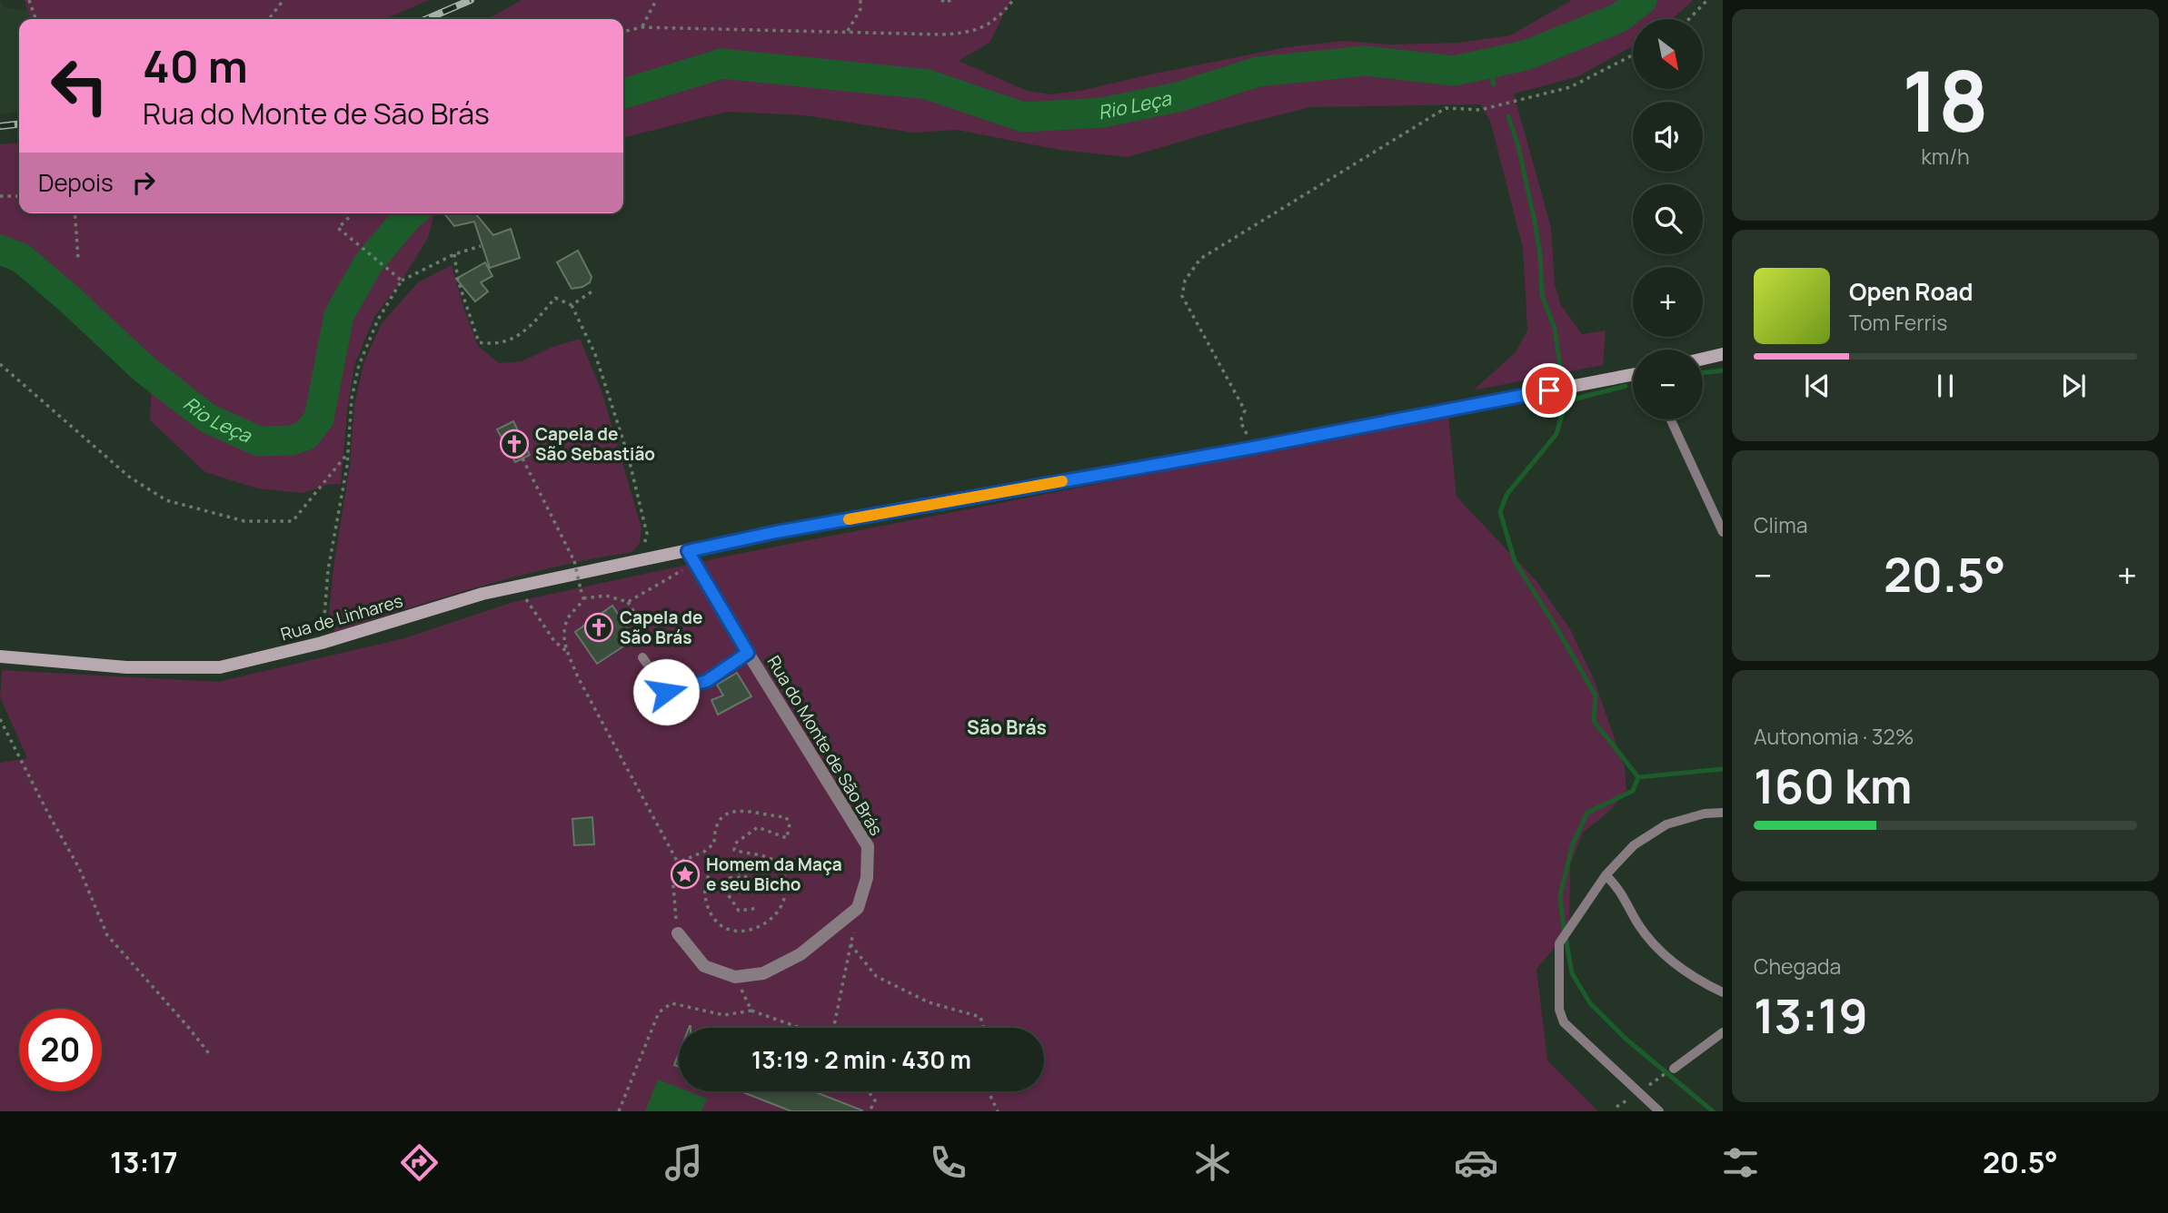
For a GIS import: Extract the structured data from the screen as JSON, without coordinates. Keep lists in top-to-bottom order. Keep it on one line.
{"streets":{"main road":["Rua de Linhares"],"street":["Rua do Monte de São Brás"]},"crossings":[["Rua de Linhares","Rua do Monte de São Brás"]],"districts":["São Brás"],"water":["Rio Leça"],"places":{"church":["Capela de São Sebastião","Capela de São Brás"],"place":["Homem da Maça e seu Bicho"]},"north":"bottom right","page":{"tile":[["18","km/h"],"Clima",["Autonomia · 32%","160 km"],["Chegada","13:19"]],"map_buttons":["+","−"],"turn":["40 m","Rua do Monte de São Brás"],"then":"Depois","song":["Open Road","Tom Ferris"],"heat":["−","20.5°","+"],"limit":"20","trip":"13:19 · 2 min · 430 m","tabs":["13:17","20.5°"]}}
